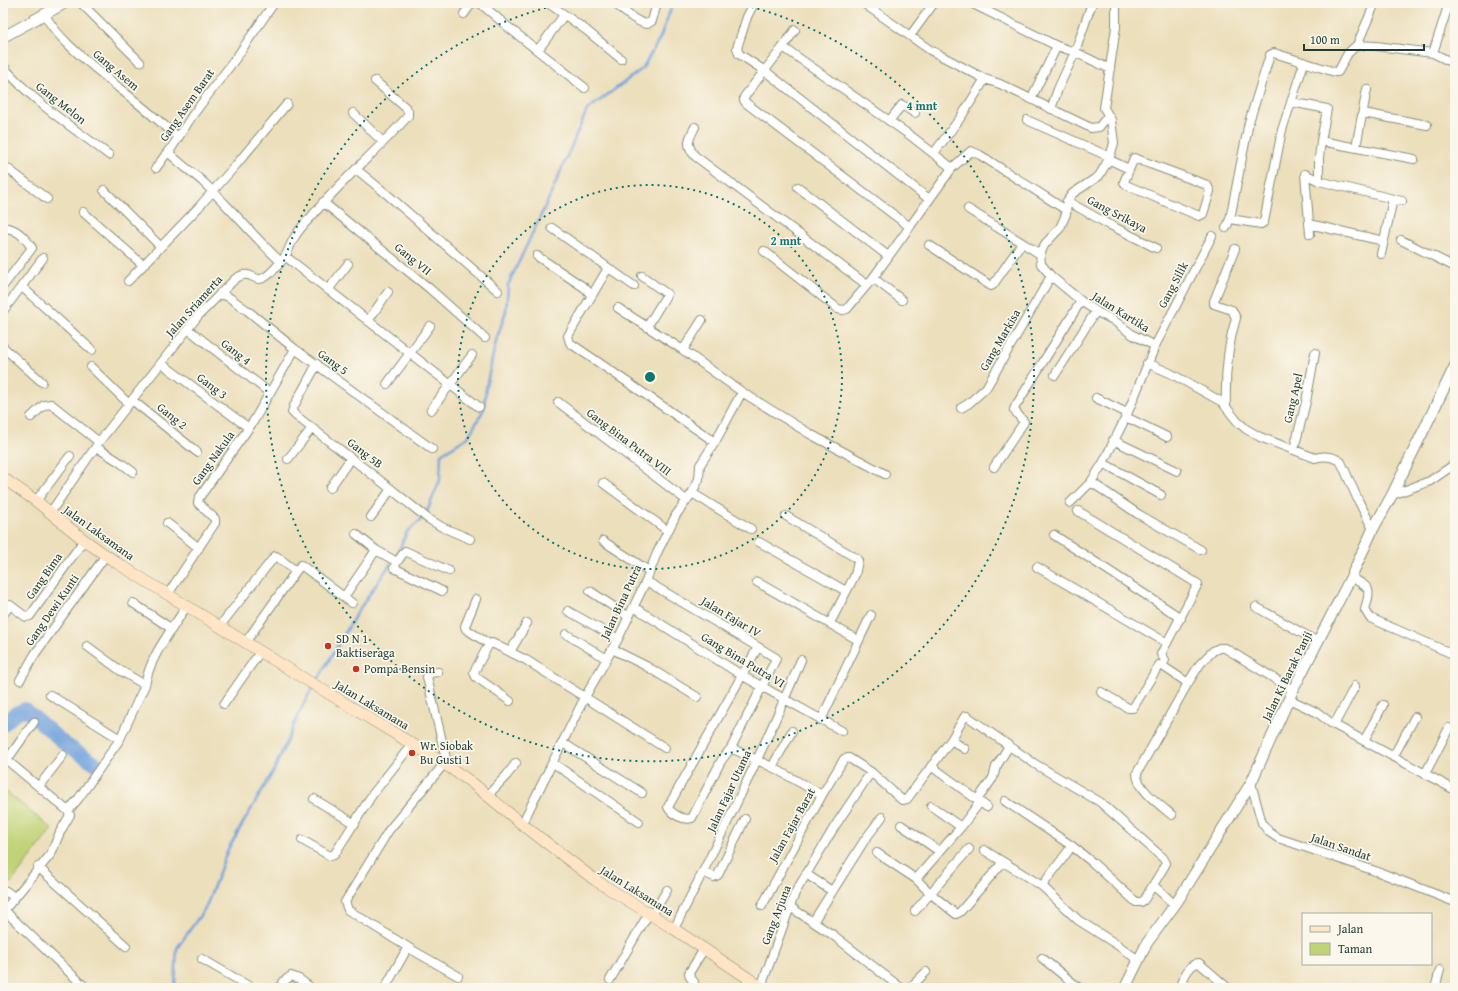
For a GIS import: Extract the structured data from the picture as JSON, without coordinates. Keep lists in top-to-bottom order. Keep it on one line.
{"streets":{"main road":["Jalan Laksamana"],"street":["Gang Asem","Gang Melon","Gang Asem Barat","Gang Srikaya","Gang VII","Gang Silik","Jalan Sriamerta","Jalan Kartika","Gang Markisa","Gang 4","Gang 5","Gang 3","Gang Apel","Gang 2","Gang Bina Putra VIII","Gang 5B","Gang Nakula","Gang Bima","Jalan Bina Putra","Gang Dewi Kunti","Jalan Fajar IV","Gang Bina Putra VI","Jalan Ki Barak Panji","Jalan Fajar Utama","Jalan Fajar Barat","Jalan Sandat","Gang Arjuna"]},"crossings":[["Gang Asem","Gang Asem Barat"],["Gang Asem Barat","Jalan Sriamerta"],["Gang VII","Jalan Sriamerta"],["Gang Silik","Jalan Kartika"],["Jalan Sriamerta","Gang 4"],["Jalan Sriamerta","Gang 5"],["Jalan Sriamerta","Gang 3"],["Jalan Sriamerta","Gang 2"],["Jalan Sriamerta","Jalan Laksamana"],["Jalan Kartika","Gang Markisa"],["Gang 4","Gang Nakula"],["Gang 5","Gang 5B"],["Gang 5","Gang Nakula"],["Gang 3","Gang Nakula"],["Gang Bina Putra VIII","Jalan Bina Putra"],["Gang Nakula","Jalan Laksamana"],["Jalan Laksamana","Gang Bima"],["Jalan Laksamana","Jalan Bina Putra"],["Jalan Laksamana","Gang Dewi Kunti"],["Jalan Laksamana","Jalan Fajar Utama"],["Jalan Laksamana","Gang Arjuna"],["Jalan Bina Putra","Jalan Fajar IV"],["Jalan Bina Putra","Gang Bina Putra VI"],["Jalan Fajar IV","Gang Bina Putra VI"],["Gang Bina Putra VI","Jalan Fajar Utama"],["Jalan Ki Barak Panji","Jalan Sandat"],["Jalan Fajar Barat","Gang Arjuna"]],"places":["SD N 1 Baktiseraga","Pompa Bensin","Wr. Siobak Bu Gusti 1"],"legend":["Jalan","Taman"],"scale_bar":"100 m","rings":["4 mnt","2 mnt"]}
